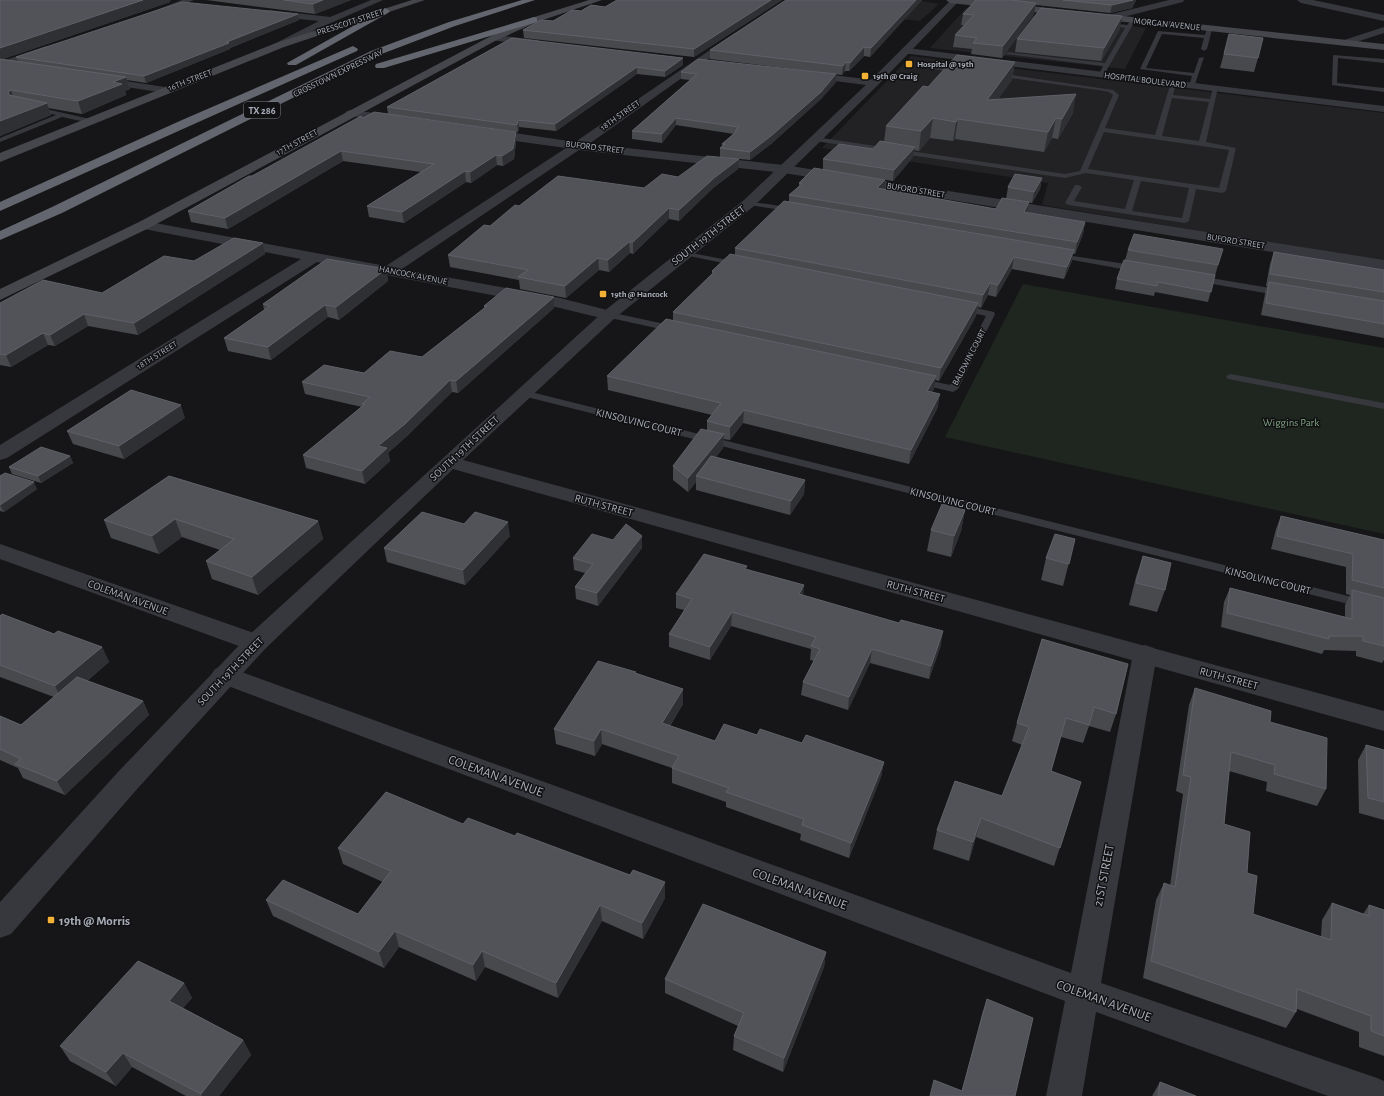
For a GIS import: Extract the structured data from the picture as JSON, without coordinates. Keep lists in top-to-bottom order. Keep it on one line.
{"streets":{"highway":["CROSSTOWN EXPRESSWAY","TX 286"],"main road":["PRESSCOTT STREET","MORGAN AVENUE","16TH STREET","17TH STREET"],"street":["HOSPITAL BOULEVARD","18TH STREET","BUFORD STREET","SOUTH 19TH STREET","HANCOCK AVENUE","RUTH STREET","COLEMAN AVENUE","21ST STREET"],"lane":["BALDWIN COURT","KINSOLVING COURT"]},"crossings":[["PRESSCOTT STREET","16TH STREET"],["MORGAN AVENUE","SOUTH 19TH STREET"],["HOSPITAL BOULEVARD","SOUTH 19TH STREET"],["18TH STREET","BUFORD STREET"],["18TH STREET","HANCOCK AVENUE"],["17TH STREET","HANCOCK AVENUE"],["BUFORD STREET","SOUTH 19TH STREET"],["SOUTH 19TH STREET","HANCOCK AVENUE"],["SOUTH 19TH STREET","KINSOLVING COURT"],["SOUTH 19TH STREET","RUTH STREET"],["SOUTH 19TH STREET","COLEMAN AVENUE"],["RUTH STREET","21ST STREET"],["COLEMAN AVENUE","21ST STREET"]],"parks":["Wiggins Park"],"places":{"transit":["Hospital @ 19th","19th @ Craig","19th @ Hancock","19th @ Morris"]}}
